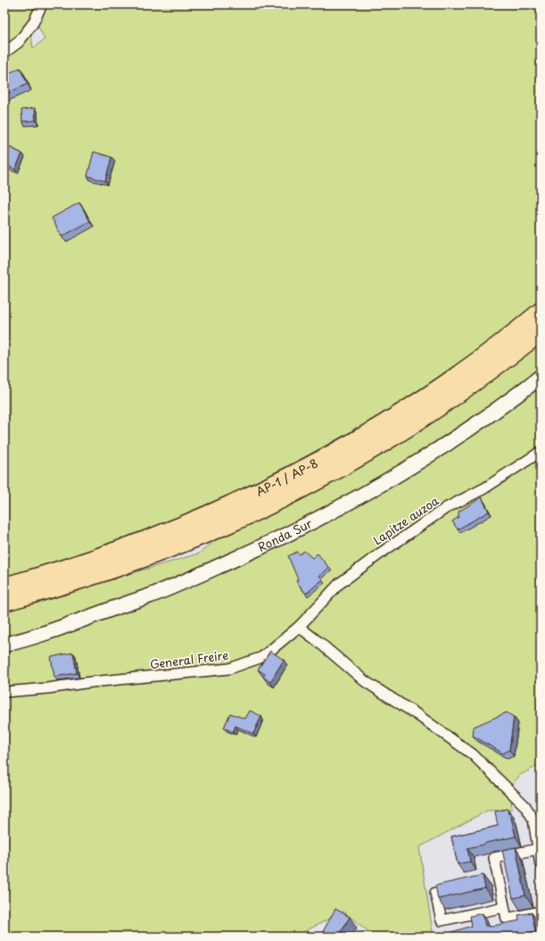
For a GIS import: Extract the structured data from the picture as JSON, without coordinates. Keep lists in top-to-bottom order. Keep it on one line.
{"streets":{"highway":["AP-1 / AP-8"],"main road":["Ronda Sur"],"street":["Lapitze auzoa","General Freire"]},"crossings":[["Lapitze auzoa","General Freire"]]}
